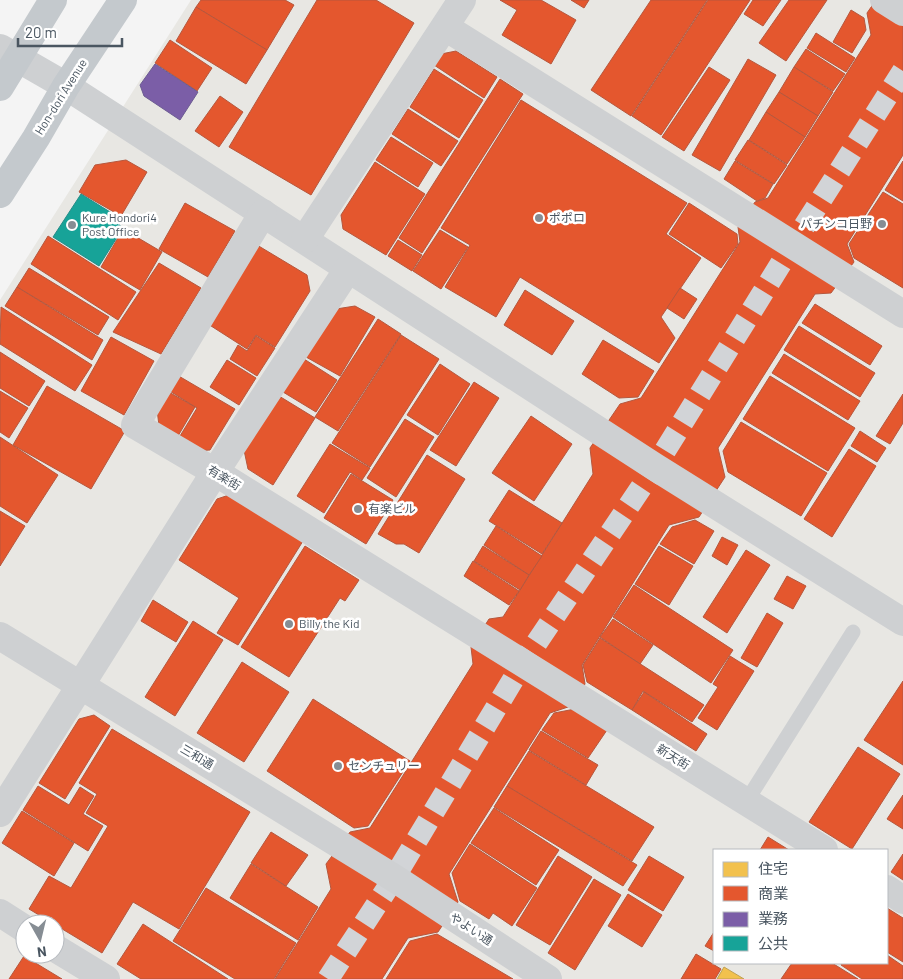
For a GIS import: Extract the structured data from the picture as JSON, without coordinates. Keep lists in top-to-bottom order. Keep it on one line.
{"streets":{"highway":["Hon-dori Avenue"],"street":["有楽街","三和通","新天街","やよい通"]},"crossings":[["有楽街","新天街"],["三和通","やよい通"]],"places":["ポポロ","パチンコ日野","Kure Hondori4 Post Office","有楽ビル","Billy the Kid","センチュリー"],"legend":["住宅","商業","業務","公共"],"scale_bar":"20 m","north":"bottom"}
